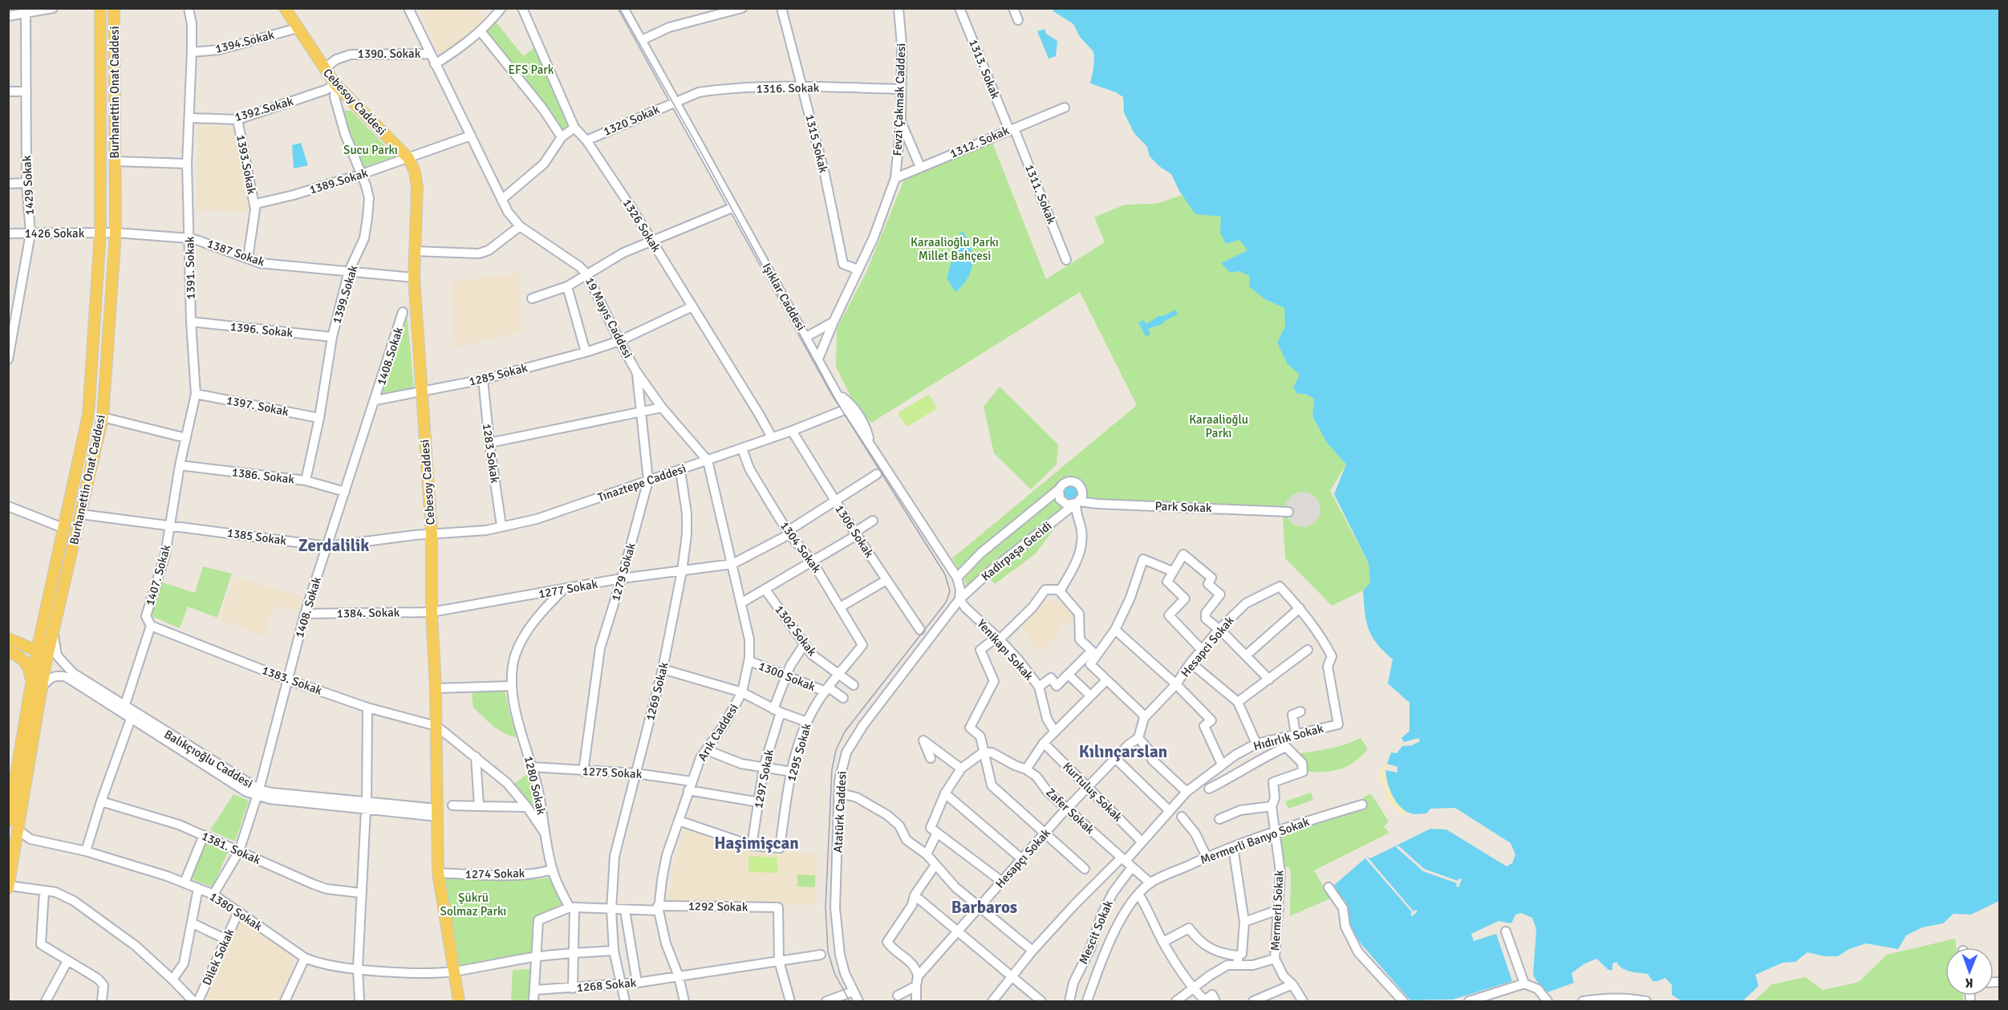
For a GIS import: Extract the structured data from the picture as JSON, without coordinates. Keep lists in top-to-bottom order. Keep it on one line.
{"streets":{"main road":["Burhanettin Onat Caddesi","Cebesoy Caddesi"],"street":["1394.Sokak","1390. Sokak","1313. Sokak","1316. Sokak","Fevzi Çakmak Caddesi","1392.Sokak","1320 Sokak","1312. Sokak","1315 Sokak","1393.Sokak","1389.Sokak","1429 Sokak","1311. Sokak","1326 Sokak","1426 Sokak","1387 Sokak","1391. Sokak","1399.Sokak","Işıklar Caddesi","19 Mayıs Caddesi","1396. Sokak","1408.Sokak","1285 Sokak","1397. Sokak","1283 Sokak","1386. Sokak","Tınaztepe Caddesi","Park Sokak","1306 Sokak","1385 Sokak","1304 Sokak","Kadirpaşa Gecidi","1279 Sokak","1407. Sokak","1277 Sokak","1408. Sokak","1384. Sokak","1302 Sokak","Hesapci Sokak","Yenikapı Sokak","1300 Sokak","1383. Sokak","1269 Sokak","Arık Caddesi","Hıdırlık Sokak","1295 Sokak","Balıkçıoğlu Caddesi","1275 Sokak","1297 Sokak","1280 Sokak","Kurtuluş Sokak","Zafer Sokak","Atatürk Caddesi","Mermerli Banyo Sokak","1381. Sokak","Hesapçı Sokak","1274 Sokak","1292 Sokak","Mermerli Sokak","1380 Sokak","Mescit Sokak","Dilek Sokak","1268 Sokak"]},"crossings":[["1394.Sokak","Cebesoy Caddesi"],["1394.Sokak","1391. Sokak"],["1390. Sokak","Cebesoy Caddesi"],["1390. Sokak","19 Mayıs Caddesi"],["1313. Sokak","1312. Sokak"],["1313. Sokak","1311. Sokak"],["1316. Sokak","Fevzi Çakmak Caddesi"],["1316. Sokak","1320 Sokak"],["1316. Sokak","1315 Sokak"],["1316. Sokak","Işıklar Caddesi"],["Burhanettin Onat Caddesi","1426 Sokak"],["Burhanettin Onat Caddesi","1387 Sokak"],["Burhanettin Onat Caddesi","1385 Sokak"],["Burhanettin Onat Caddesi","Balıkçıoğlu Caddesi"],["Burhanettin Onat Caddesi","1380 Sokak"],["Fevzi Çakmak Caddesi","1312. Sokak"],["Fevzi Çakmak Caddesi","1315 Sokak"],["Fevzi Çakmak Caddesi","Işıklar Caddesi"],["Cebesoy Caddesi","1392.Sokak"],["Cebesoy Caddesi","1389.Sokak"],["Cebesoy Caddesi","1387 Sokak"],["Cebesoy Caddesi","1399.Sokak"],["Cebesoy Caddesi","1285 Sokak"],["Cebesoy Caddesi","Tınaztepe Caddesi"],["Cebesoy Caddesi","1385 Sokak"],["Cebesoy Caddesi","1277 Sokak"],["Cebesoy Caddesi","1384. Sokak"],["Cebesoy Caddesi","1383. Sokak"],["Cebesoy Caddesi","Balıkçıoğlu Caddesi"],["Cebesoy Caddesi","1274 Sokak"],["Cebesoy Caddesi","1380 Sokak"],["1392.Sokak","1393.Sokak"],["1392.Sokak","1391. Sokak"],["1392.Sokak","1399.Sokak"],["1320 Sokak","1326 Sokak"],["1320 Sokak","Işıklar Caddesi"],["1312. Sokak","1311. Sokak"],["1393.Sokak","1389.Sokak"],["1389.Sokak","1399.Sokak"],["1389.Sokak","19 Mayıs Caddesi"],["1429 Sokak","1426 Sokak"],["1326 Sokak","1285 Sokak"],["1326 Sokak","Tınaztepe Caddesi"],["1426 Sokak","1387 Sokak"],["1387 Sokak","1391. Sokak"],["1387 Sokak","1399.Sokak"],["1391. Sokak","1396. Sokak"],["1391. Sokak","1397. Sokak"],["1391. Sokak","1386. Sokak"],["1391. Sokak","1385 Sokak"],["1391. Sokak","1407. Sokak"],["1399.Sokak","1396. Sokak"],["1399.Sokak","1397. Sokak"],["1399.Sokak","1386. Sokak"],["Işıklar Caddesi","Tınaztepe Caddesi"],["19 Mayıs Caddesi","1285 Sokak"],["19 Mayıs Caddesi","Tınaztepe Caddesi"],["19 Mayıs Caddesi","1279 Sokak"],["19 Mayıs Caddesi","Arık Caddesi"],["1408.Sokak","1285 Sokak"],["1408.Sokak","1408. Sokak"],["1285 Sokak","1283 Sokak"],["1285 Sokak","1408. Sokak"],["1283 Sokak","Tınaztepe Caddesi"],["1386. Sokak","1408. Sokak"],["Tınaztepe Caddesi","1306 Sokak"],["Tınaztepe Caddesi","1385 Sokak"],["Tınaztepe Caddesi","1304 Sokak"],["Tınaztepe Caddesi","1279 Sokak"],["Tınaztepe Caddesi","1269 Sokak"],["Tınaztepe Caddesi","Arık Caddesi"],["Park Sokak","Kadirpaşa Gecidi"],["1306 Sokak","1277 Sokak"],["1385 Sokak","1407. Sokak"],["1385 Sokak","1408. Sokak"],["1304 Sokak","1277 Sokak"],["1304 Sokak","1295 Sokak"],["Kadirpaşa Gecidi","Yenikapı Sokak"],["Kadirpaşa Gecidi","Atatürk Caddesi"],["1279 Sokak","1277 Sokak"],["1279 Sokak","1275 Sokak"],["1407. Sokak","1383. Sokak"],["1407. Sokak","Balıkçıoğlu Caddesi"],["1277 Sokak","1384. Sokak"],["1277 Sokak","1269 Sokak"],["1277 Sokak","Arık Caddesi"],["1277 Sokak","1280 Sokak"],["1408. Sokak","1384. Sokak"],["1408. Sokak","1383. Sokak"],["1408. Sokak","Balıkçıoğlu Caddesi"],["1408. Sokak","1381. Sokak"],["1408. Sokak","1380 Sokak"],["1302 Sokak","1295 Sokak"],["1302 Sokak","1297 Sokak"],["Hesapci Sokak","Hıdırlık Sokak"],["Yenikapı Sokak","Atatürk Caddesi"],["1300 Sokak","Arık Caddesi"],["1300 Sokak","1295 Sokak"],["1300 Sokak","1297 Sokak"],["1269 Sokak","1275 Sokak"],["1269 Sokak","1292 Sokak"],["1269 Sokak","1380 Sokak"],["1269 Sokak","1268 Sokak"],["Arık Caddesi","1275 Sokak"],["Arık Caddesi","1292 Sokak"],["Arık Caddesi","1268 Sokak"],["Hıdırlık Sokak","Kurtuluş Sokak"],["Hıdırlık Sokak","Zafer Sokak"],["Hıdırlık Sokak","Mescit Sokak"],["1295 Sokak","1297 Sokak"],["1275 Sokak","1280 Sokak"],["1280 Sokak","1274 Sokak"],["1280 Sokak","1292 Sokak"],["1280 Sokak","1380 Sokak"],["1280 Sokak","1268 Sokak"],["Kurtuluş Sokak","Hesapçı Sokak"],["Zafer Sokak","Mermerli Banyo Sokak"],["Zafer Sokak","Hesapçı Sokak"],["Zafer Sokak","Mescit Sokak"],["Mermerli Banyo Sokak","Mermerli Sokak"],["1292 Sokak","1268 Sokak"],["1380 Sokak","Dilek Sokak"]],"districts":["Zerdalilik","Kılınçarslan","Haşimişcan","Barbaros"],"parks":["EFS Park","Sucu Parkı","Karaalioğlu Parkı Millet Bahçesi","Karaalioğlu Parkı","Şükrü Solmaz Parkı"],"north":"bottom"}
